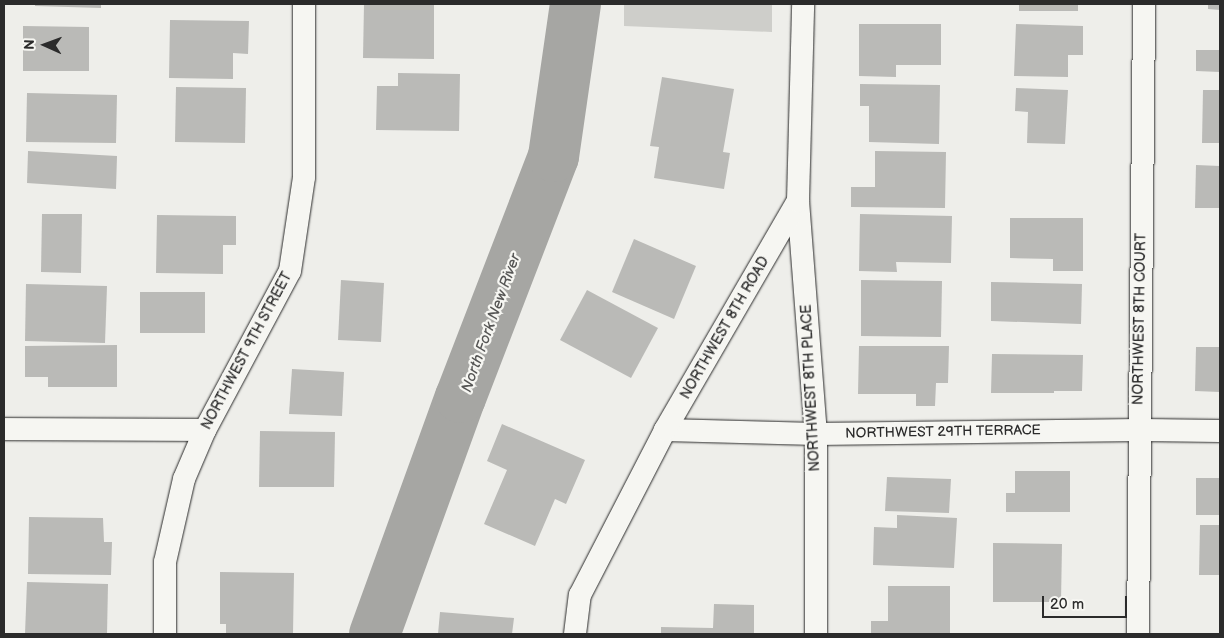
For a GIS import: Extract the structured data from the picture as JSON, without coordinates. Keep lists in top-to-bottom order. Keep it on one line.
{"streets":{"street":["NORTHWEST 8TH COURT","NORTHWEST 8TH ROAD","NORTHWEST 9TH STREET","NORTHWEST 8TH PLACE","NORTHWEST 29TH TERRACE"]},"crossings":[["NORTHWEST 8TH COURT","NORTHWEST 29TH TERRACE"],["NORTHWEST 8TH ROAD","NORTHWEST 8TH PLACE"],["NORTHWEST 8TH ROAD","NORTHWEST 29TH TERRACE"],["NORTHWEST 8TH PLACE","NORTHWEST 29TH TERRACE"]],"water":["North Fork New River"],"scale_bar":"20 m","north":"left"}
